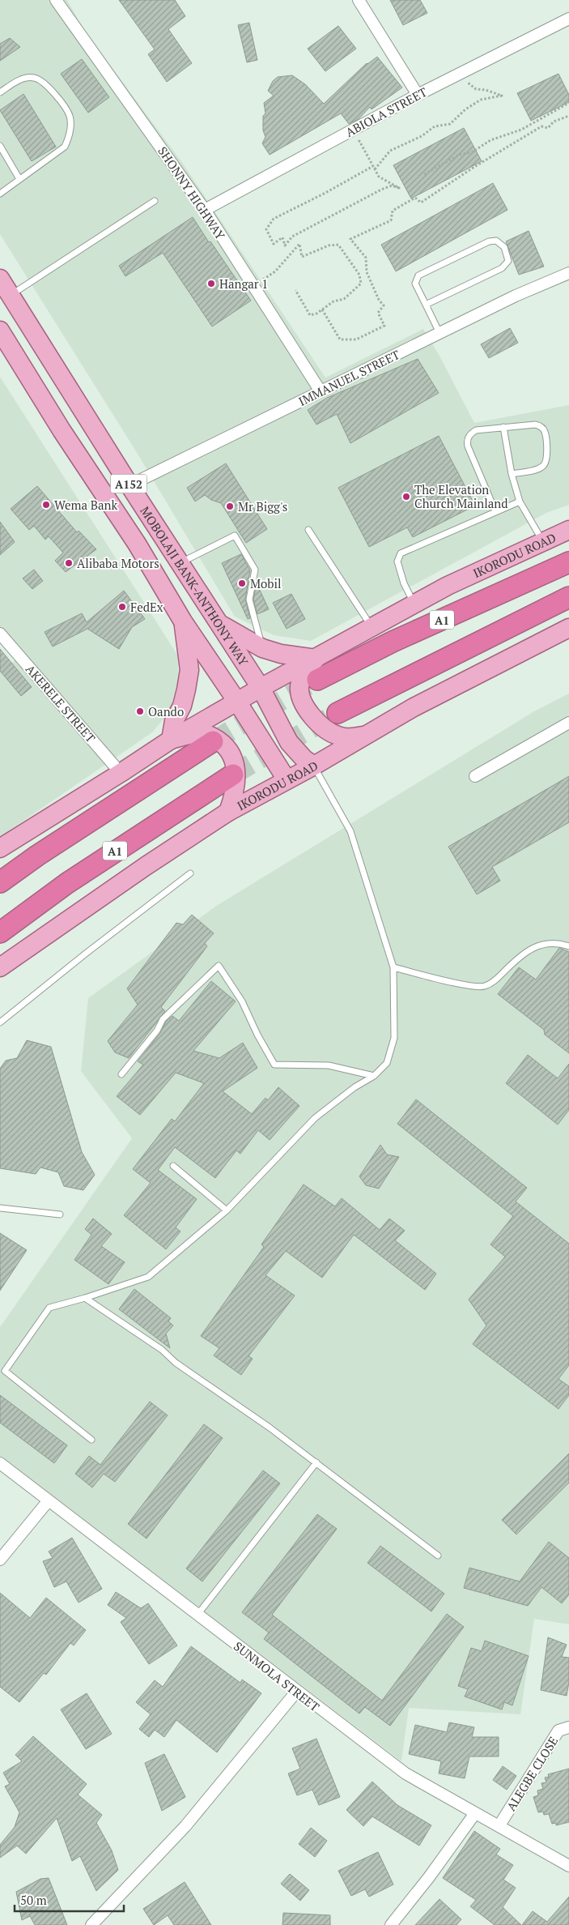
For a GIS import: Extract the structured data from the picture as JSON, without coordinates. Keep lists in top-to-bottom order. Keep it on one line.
{"streets":{"highway":["A1"],"main road":["A152","IKORODU ROAD","MOBOLAJI BANK-ANTHONY WAY"],"street":["ABIOLA STREET","SHONNY HIGHWAY","IMMANUEL STREET","AKERELE STREET","SUNMOLA STREET","ALEGBE CLOSE"]},"crossings":[["ABIOLA STREET","SHONNY HIGHWAY"],["SHONNY HIGHWAY","IMMANUEL STREET"],["IMMANUEL STREET","MOBOLAJI BANK-ANTHONY WAY"],["A152","IKORODU ROAD"],["A152","MOBOLAJI BANK-ANTHONY WAY"],["IKORODU ROAD","MOBOLAJI BANK-ANTHONY WAY"],["IKORODU ROAD","AKERELE STREET"],["SUNMOLA STREET","ALEGBE CLOSE"]],"places":["Hangar 1","The Elevation Church Mainland","Wema Bank","Mr Bigg's","Alibaba Motors","Mobil","FedEx","Oando"],"scale_bar":"50 m"}
